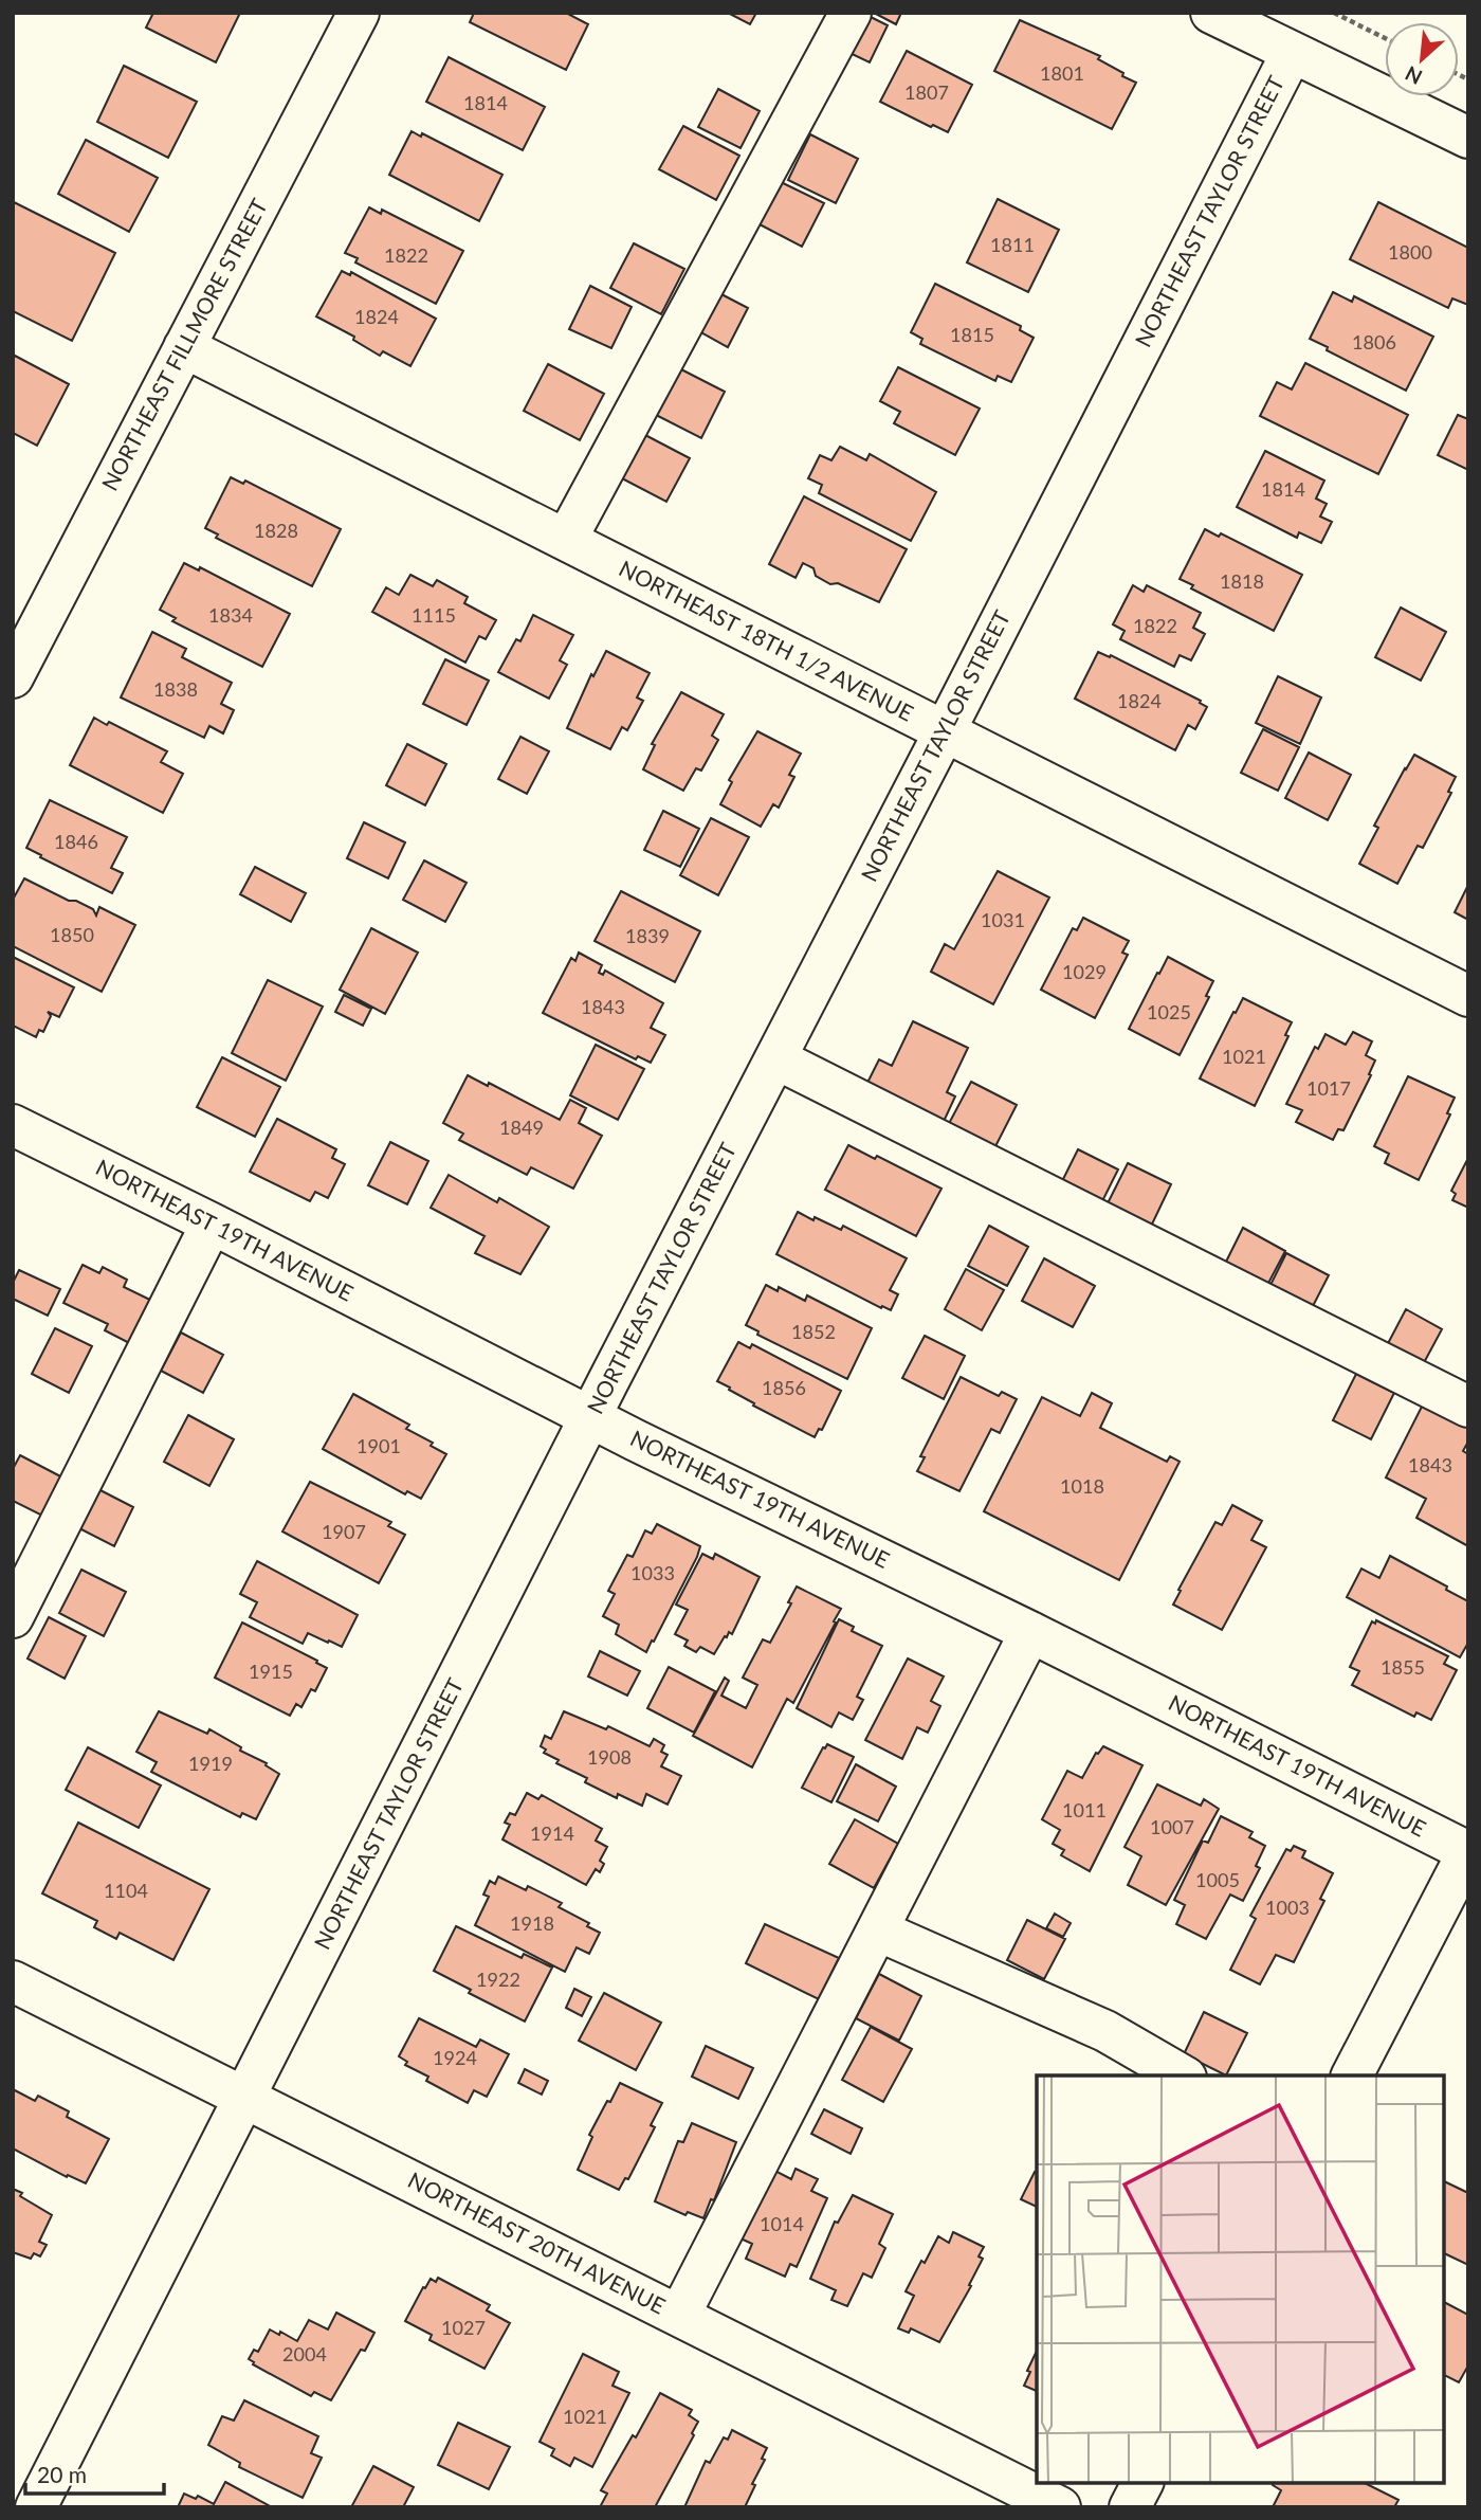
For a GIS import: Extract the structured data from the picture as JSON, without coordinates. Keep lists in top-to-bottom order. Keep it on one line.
{"streets":{"street":["NORTHEAST TAYLOR STREET","NORTHEAST FILLMORE STREET","NORTHEAST 18TH 1/2 AVENUE","NORTHEAST 19TH AVENUE","NORTHEAST 20TH AVENUE"]},"crossings":[["NORTHEAST TAYLOR STREET","NORTHEAST 18TH 1/2 AVENUE"],["NORTHEAST TAYLOR STREET","NORTHEAST 19TH AVENUE"],["NORTHEAST TAYLOR STREET","NORTHEAST 20TH AVENUE"],["NORTHEAST FILLMORE STREET","NORTHEAST 18TH 1/2 AVENUE"]],"house_numbers":["1801","1807","1814","1811","1800","1822","1824","1815","1806","1814","1828","1818","1834","1115","1822","1838","1824","1846","1031","1850","1839","1029","1843","1025","1021","1017","1849","1852","1856","1901","1843","1018","1907","1033","1855","1915","1908","1919","1011","1007","1914","1005","1104","1003","1918","1922","1924","1014","1027","2004","1021"],"scale_bar":"20 m","north":"bottom left"}
